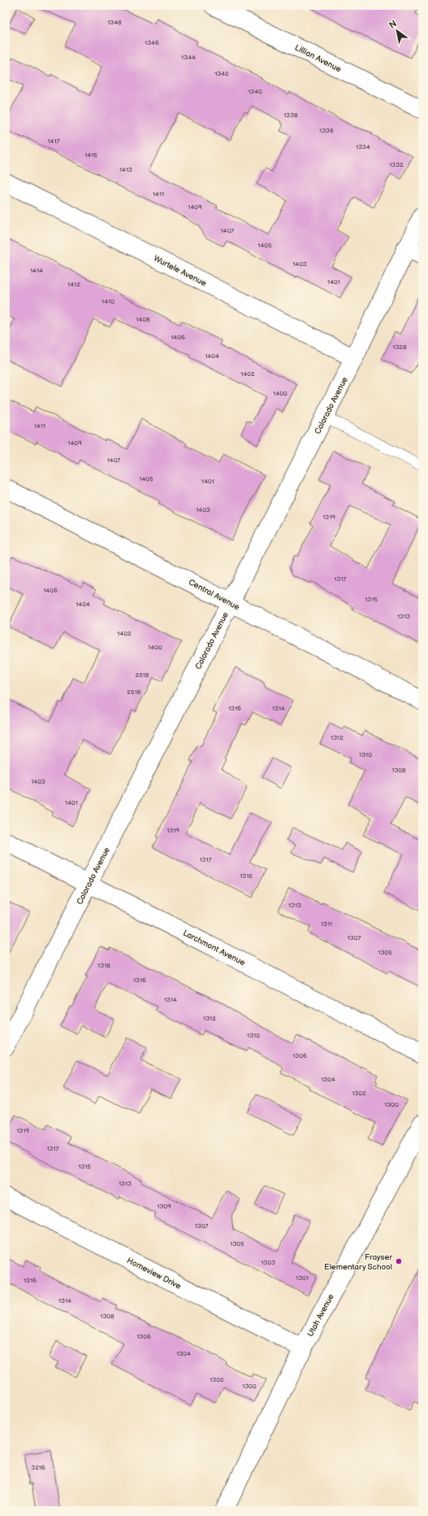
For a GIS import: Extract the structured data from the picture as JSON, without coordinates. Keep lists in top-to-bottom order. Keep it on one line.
{"streets":{"street":["Lillian Avenue","Wurtele Avenue","Colorado Avenue","Central Avenue","Larchmont Avenue","Homeview Drive","Utah Avenue"]},"crossings":[["Wurtele Avenue","Colorado Avenue"],["Colorado Avenue","Central Avenue"],["Colorado Avenue","Larchmont Avenue"],["Homeview Drive","Utah Avenue"]],"places":["Frayser Elementary School"],"house_numbers":["1348","1346","1344","1342","1340","1338","1336","1417","1334","1415","1332","1413","1411","1409","1407","1405","1403","1414","1401","1412","1410","1408","1406","1328","1404","1402","1400","1411","1409","1407","1405","1401","1403","1319","1317","1406","1315","1404","1313","1402","1400","2518","2516","1316","1314","1312","1310","1308","1403","1401","1319","1317","1315","1313","1311","1307","1305","1318","1316","1314","1312","1310","1306","1304","1302","1300","1319","1317","1315","1313","1309","1307","1305","1303","1301","1316","1314","1308","1306","1304","1302","1300","3216"],"north":"top left"}
